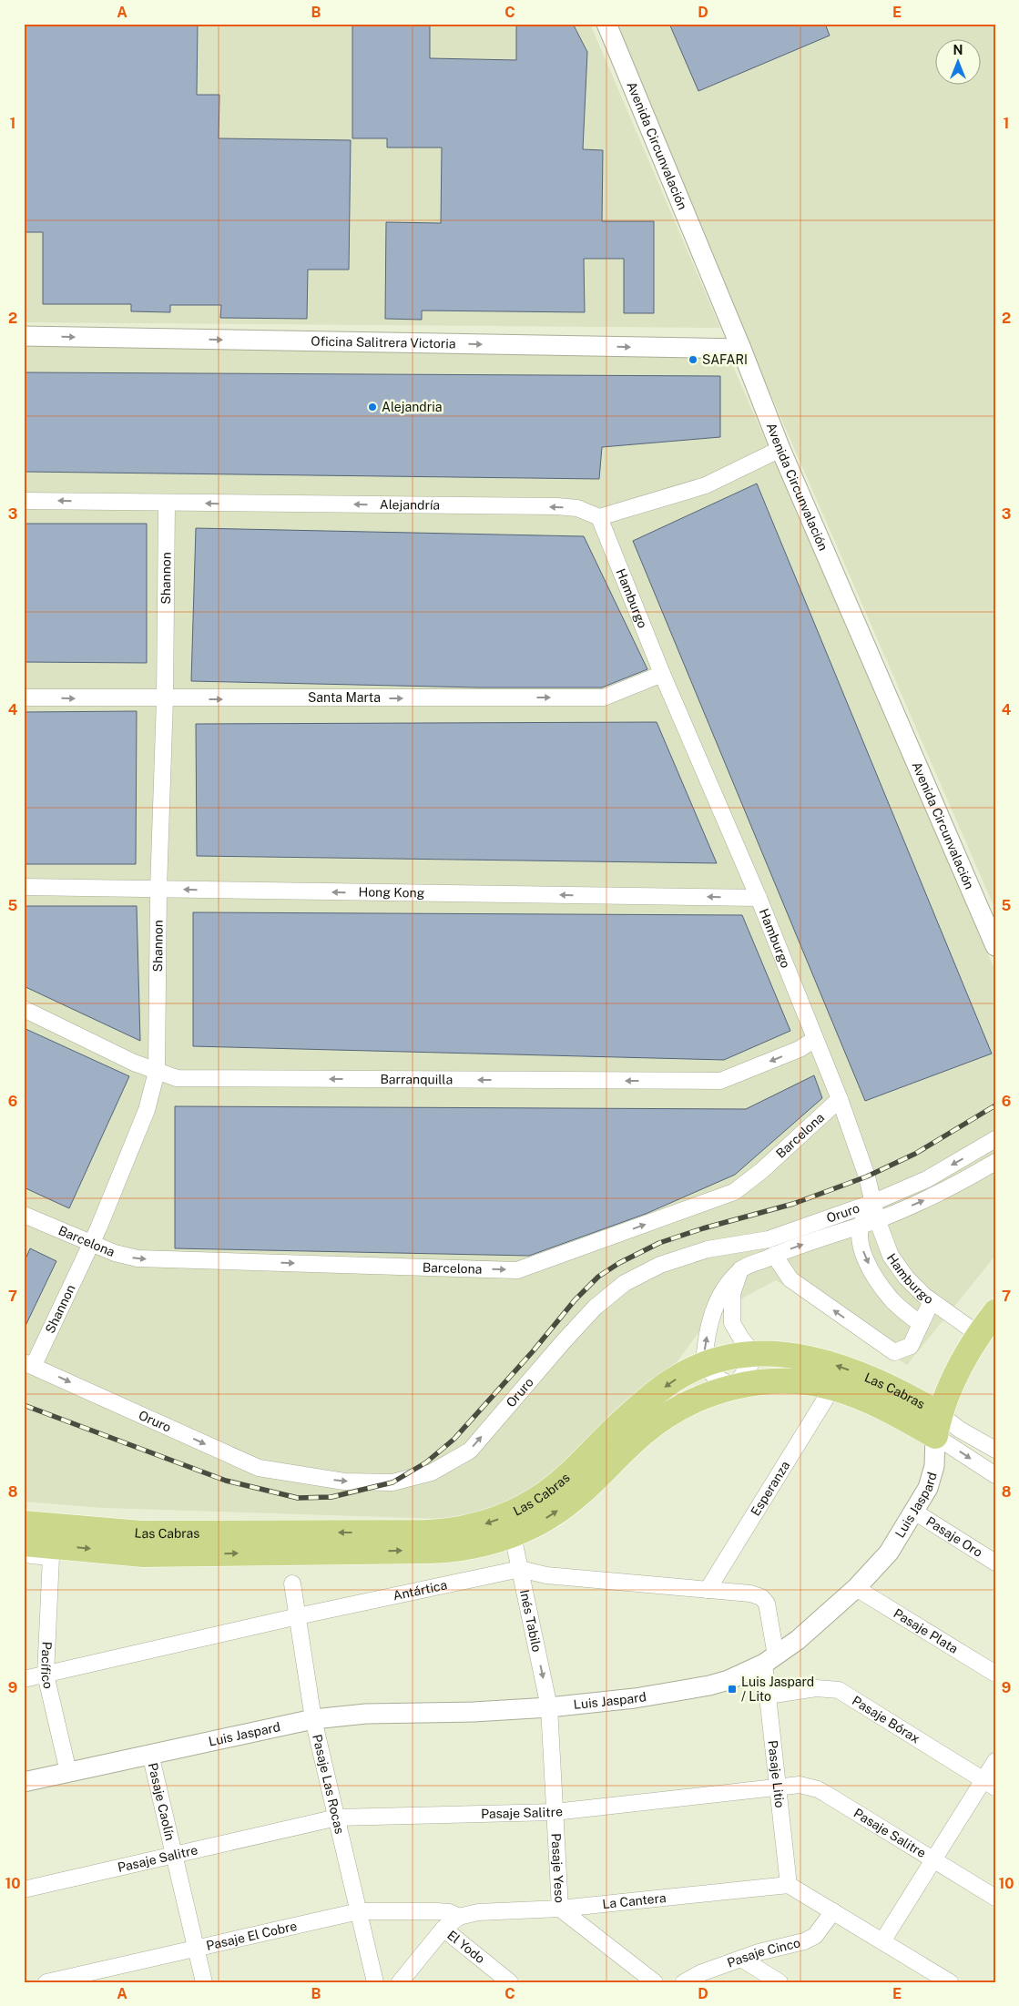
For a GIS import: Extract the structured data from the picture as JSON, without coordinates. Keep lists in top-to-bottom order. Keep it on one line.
{"streets":{"main road":["Las Cabras","Luis Jaspard"],"street":["Avenida Circunvalación","Oficina Salitrera Victoria","Alejandría","Shannon","Hamburgo","Santa Marta","Hong Kong","Barranquilla","Barcelona","Oruro","Esperanza","Pasaje Oro","Antártica","Inés Tabilo","Pasaje Plata","Pacífico","Pasaje Bórax","Pasaje Litio","Pasaje Las Rocas","Pasaje Caolín","Pasaje Salitre","Pasaje Yeso","La Cantera","Pasaje El Cobre","El Yodo","Pasaje Cinco"]},"crossings":[["Avenida Circunvalación","Oficina Salitrera Victoria"],["Alejandría","Shannon"],["Alejandría","Hamburgo"],["Shannon","Santa Marta"],["Shannon","Hong Kong"],["Shannon","Barranquilla"],["Shannon","Barcelona"],["Shannon","Oruro"],["Hamburgo","Santa Marta"],["Hamburgo","Hong Kong"],["Hamburgo","Barranquilla"],["Hamburgo","Barcelona"],["Hamburgo","Oruro"],["Hamburgo","Luis Jaspard"],["Las Cabras","Esperanza"],["Las Cabras","Luis Jaspard"],["Las Cabras","Inés Tabilo"],["Esperanza","Antártica"],["Luis Jaspard","Pasaje Oro"],["Luis Jaspard","Antártica"],["Luis Jaspard","Inés Tabilo"],["Luis Jaspard","Pasaje Plata"],["Luis Jaspard","Pacífico"],["Luis Jaspard","Pasaje Litio"],["Luis Jaspard","Pasaje Las Rocas"],["Luis Jaspard","Pasaje Caolín"],["Luis Jaspard","Pasaje Yeso"],["Antártica","Inés Tabilo"],["Antártica","Pacífico"],["Antártica","Pasaje Litio"],["Antártica","Pasaje Las Rocas"],["Inés Tabilo","Pasaje Yeso"],["Pasaje Bórax","Pasaje Litio"],["Pasaje Litio","Pasaje Salitre"],["Pasaje Litio","La Cantera"],["Pasaje Las Rocas","Pasaje Salitre"],["Pasaje Las Rocas","Pasaje El Cobre"],["Pasaje Caolín","Pasaje Salitre"],["Pasaje Caolín","Pasaje El Cobre"],["Pasaje Salitre","Pasaje Yeso"],["Pasaje Yeso","La Cantera"],["La Cantera","Pasaje El Cobre"],["La Cantera","El Yodo"]],"one_way":["Oficina Salitrera Victoria","Alejandría","Santa Marta","Hong Kong","Barranquilla","Barcelona","Inés Tabilo"],"places":{"other":["SAFARI","Alejandria"],"transit":["Luis Jaspard / Lito"]},"north":"top","grid":{"columns":["A","B","C","D","E"],"rows":["1","2","3","4","5","6","7","8","9","10"]}}
